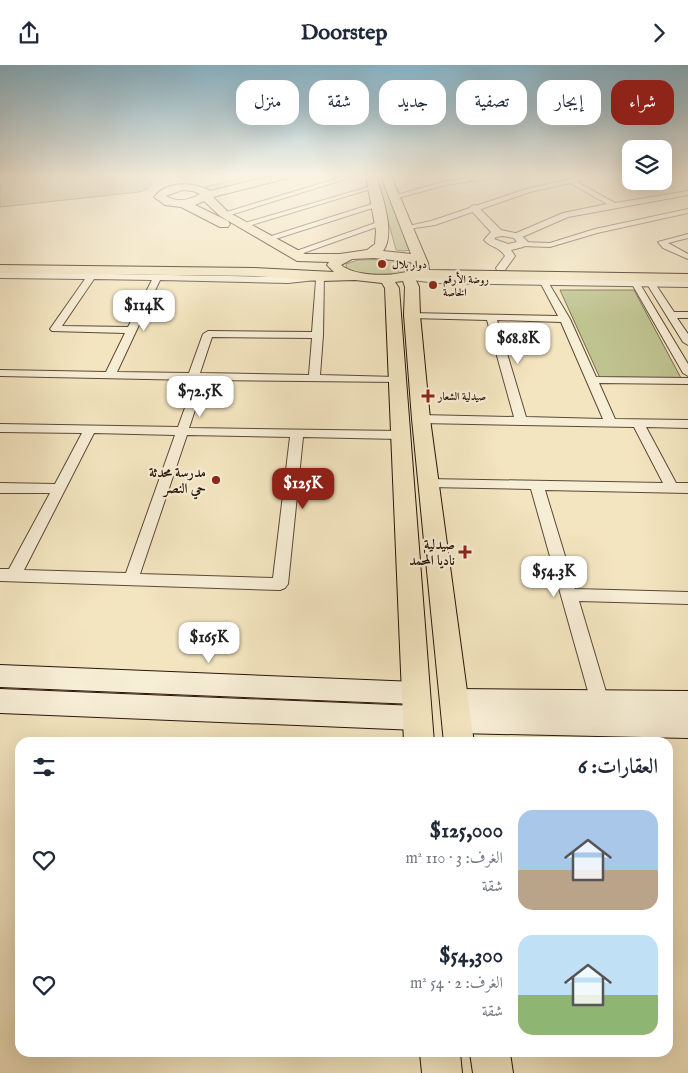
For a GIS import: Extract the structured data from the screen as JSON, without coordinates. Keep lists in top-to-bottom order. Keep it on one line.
{"places":{"other":["دوار بلال","روضة الأرقم الخاصة","مدرسة محدثة حي النصر"],"health":["صيدلية الشعار","صيدلية ناديا المحمد"]},"page":{"header":"Doorstep","chip":["شراء","إيجار","تصفية","جديد","شقة","منزل"],"price":["$114K","$68.8K","$72.5K","$125K","$54.3K","$165K"],"heading":"العقارات: 6","list":[{"name":"$125,000","note":"الغرف: 3 · 110 m² · شقة"},{"name":"$54,300","note":"الغرف: 2 · 54 m² · شقة"}]}}
